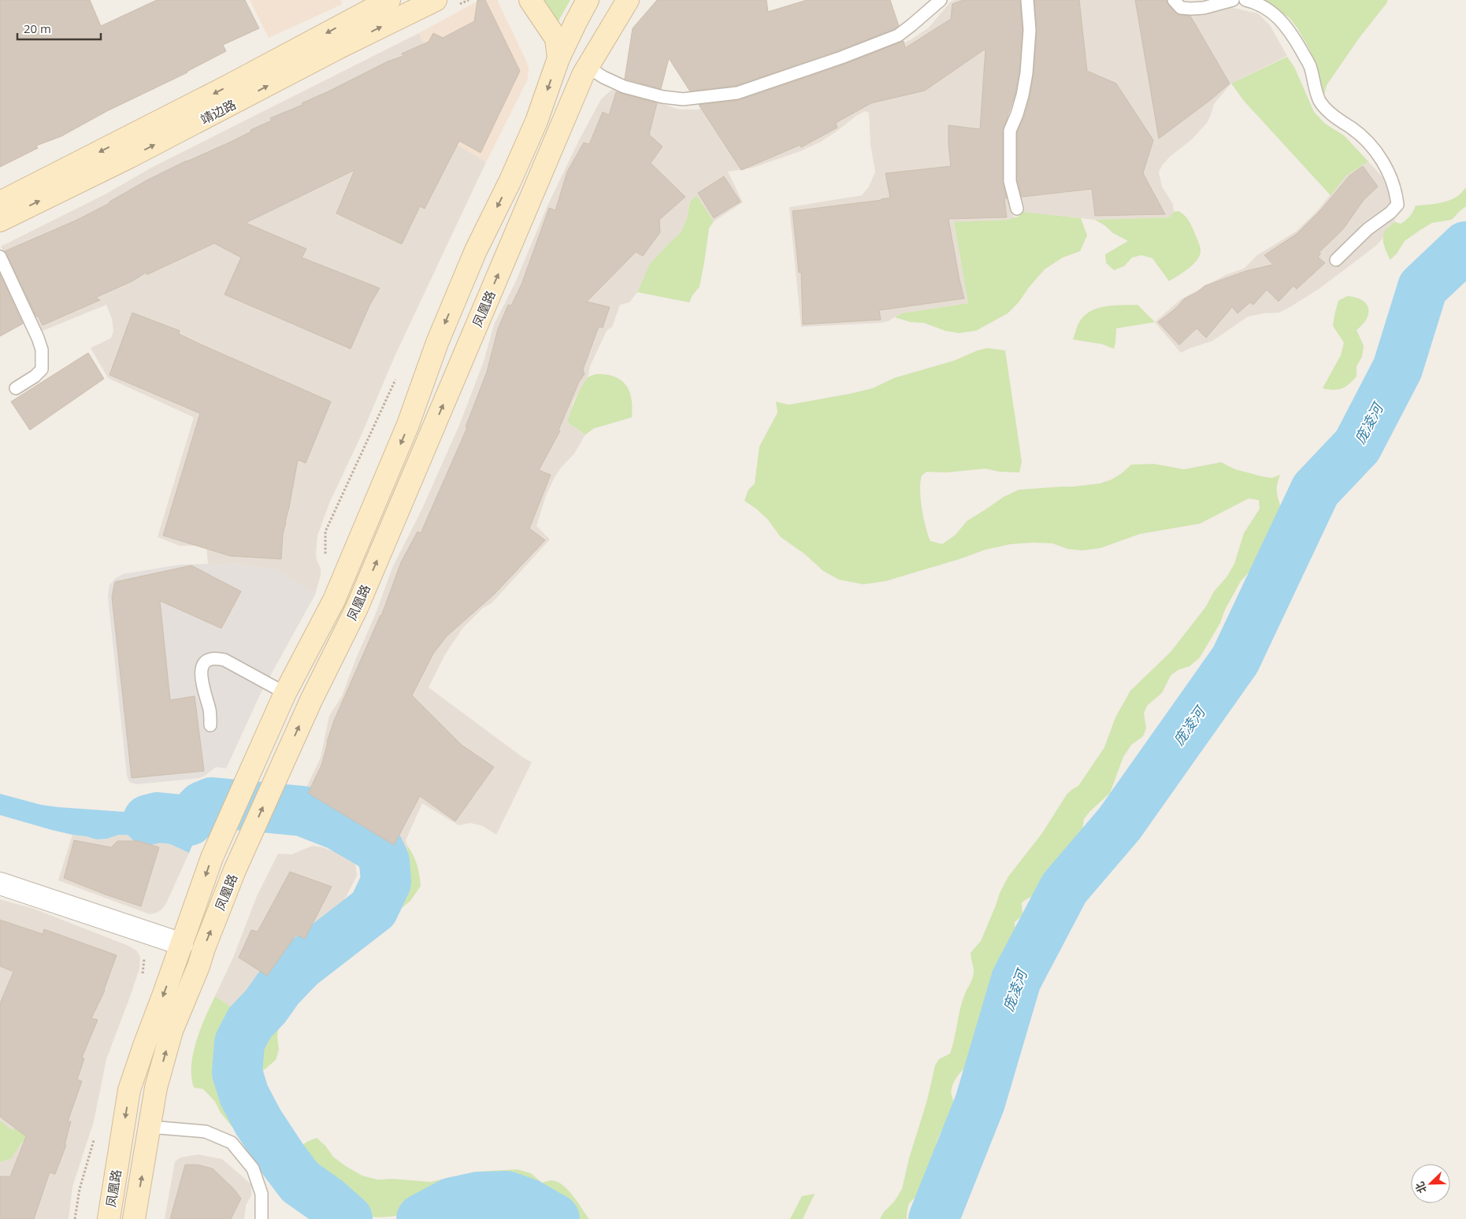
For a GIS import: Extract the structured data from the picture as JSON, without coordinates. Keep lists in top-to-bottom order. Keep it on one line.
{"streets":{"main road":["靖边路","凤凰路"]},"water":["庞凌河"],"scale_bar":"20 m","north":"bottom left"}
